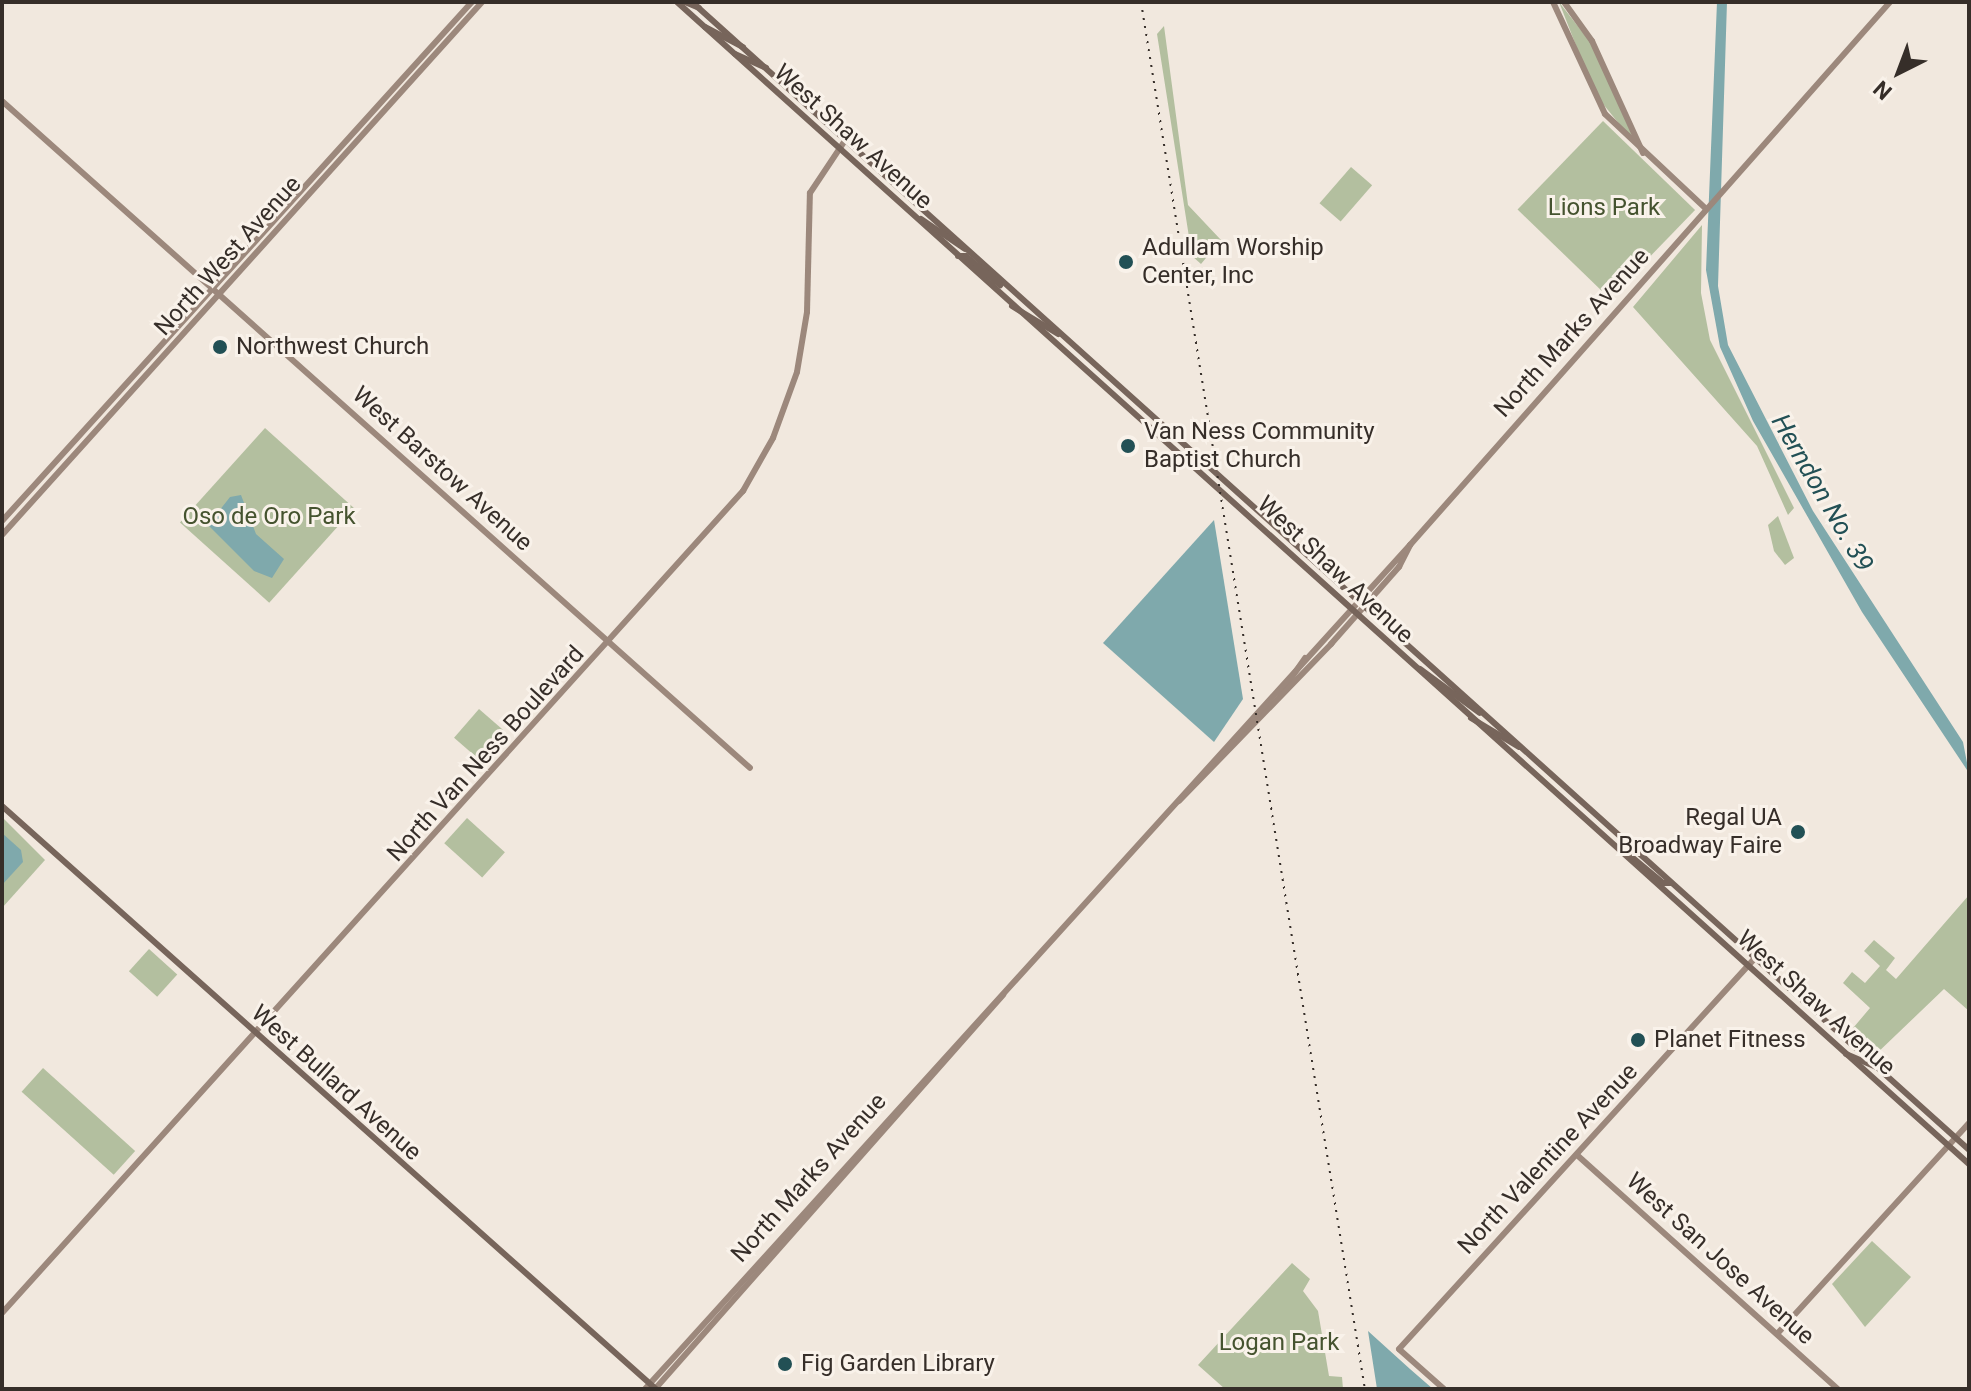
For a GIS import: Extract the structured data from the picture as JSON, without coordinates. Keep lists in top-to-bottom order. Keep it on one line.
{"streets":{"main road":["West Shaw Avenue","North West Avenue","North Marks Avenue","West Barstow Avenue","North Van Ness Boulevard","West Bullard Avenue","North Valentine Avenue","West San Jose Avenue"]},"crossings":[["West Shaw Avenue","North Marks Avenue"],["West Shaw Avenue","North Van Ness Boulevard"],["West Shaw Avenue","North Valentine Avenue"],["North West Avenue","West Barstow Avenue"],["North Marks Avenue","West Bullard Avenue"],["West Barstow Avenue","North Van Ness Boulevard"],["North Van Ness Boulevard","West Bullard Avenue"],["North Valentine Avenue","West San Jose Avenue"]],"water":["Herndon No. 39"],"parks":["Lions Park","Oso de Oro Park","Logan Park"],"places":["Adullam Worship Center, Inc","Northwest Church","Van Ness Community Baptist Church","Regal UA Broadway Faire","Planet Fitness","Fig Garden Library"],"north":"bottom left"}
